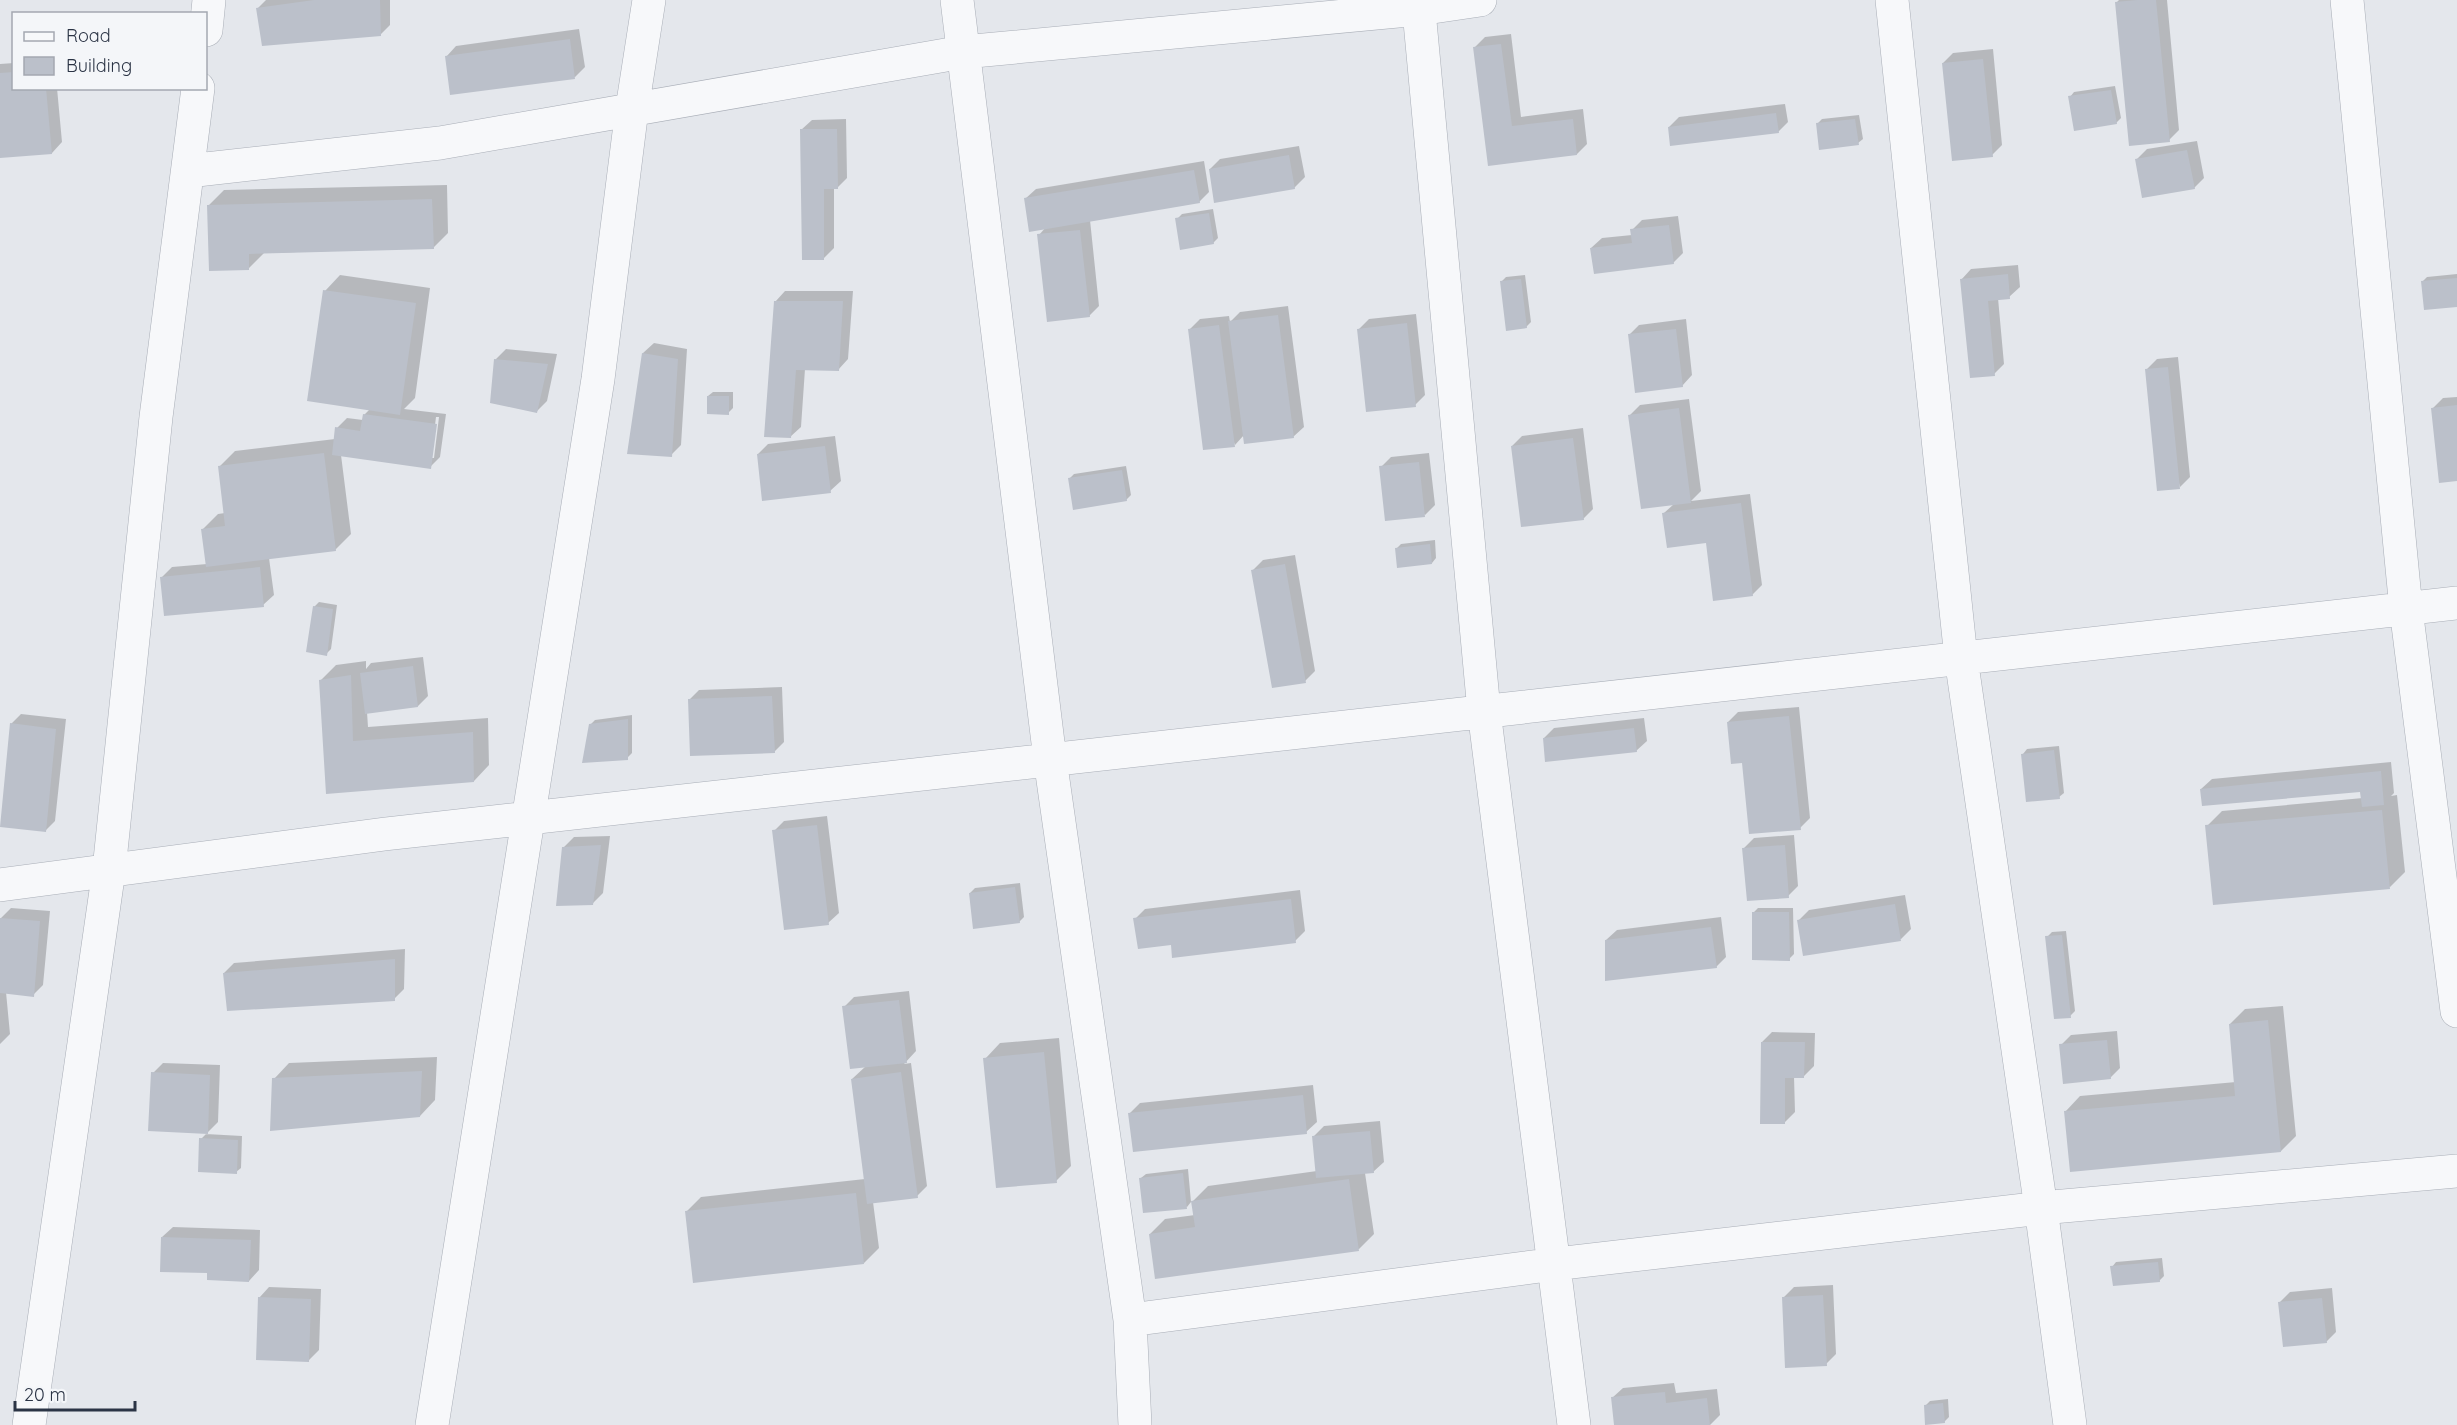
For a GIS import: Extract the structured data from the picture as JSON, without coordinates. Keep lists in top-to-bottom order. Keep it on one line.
{"legend":["Road","Building"],"scale_bar":"20 m"}
